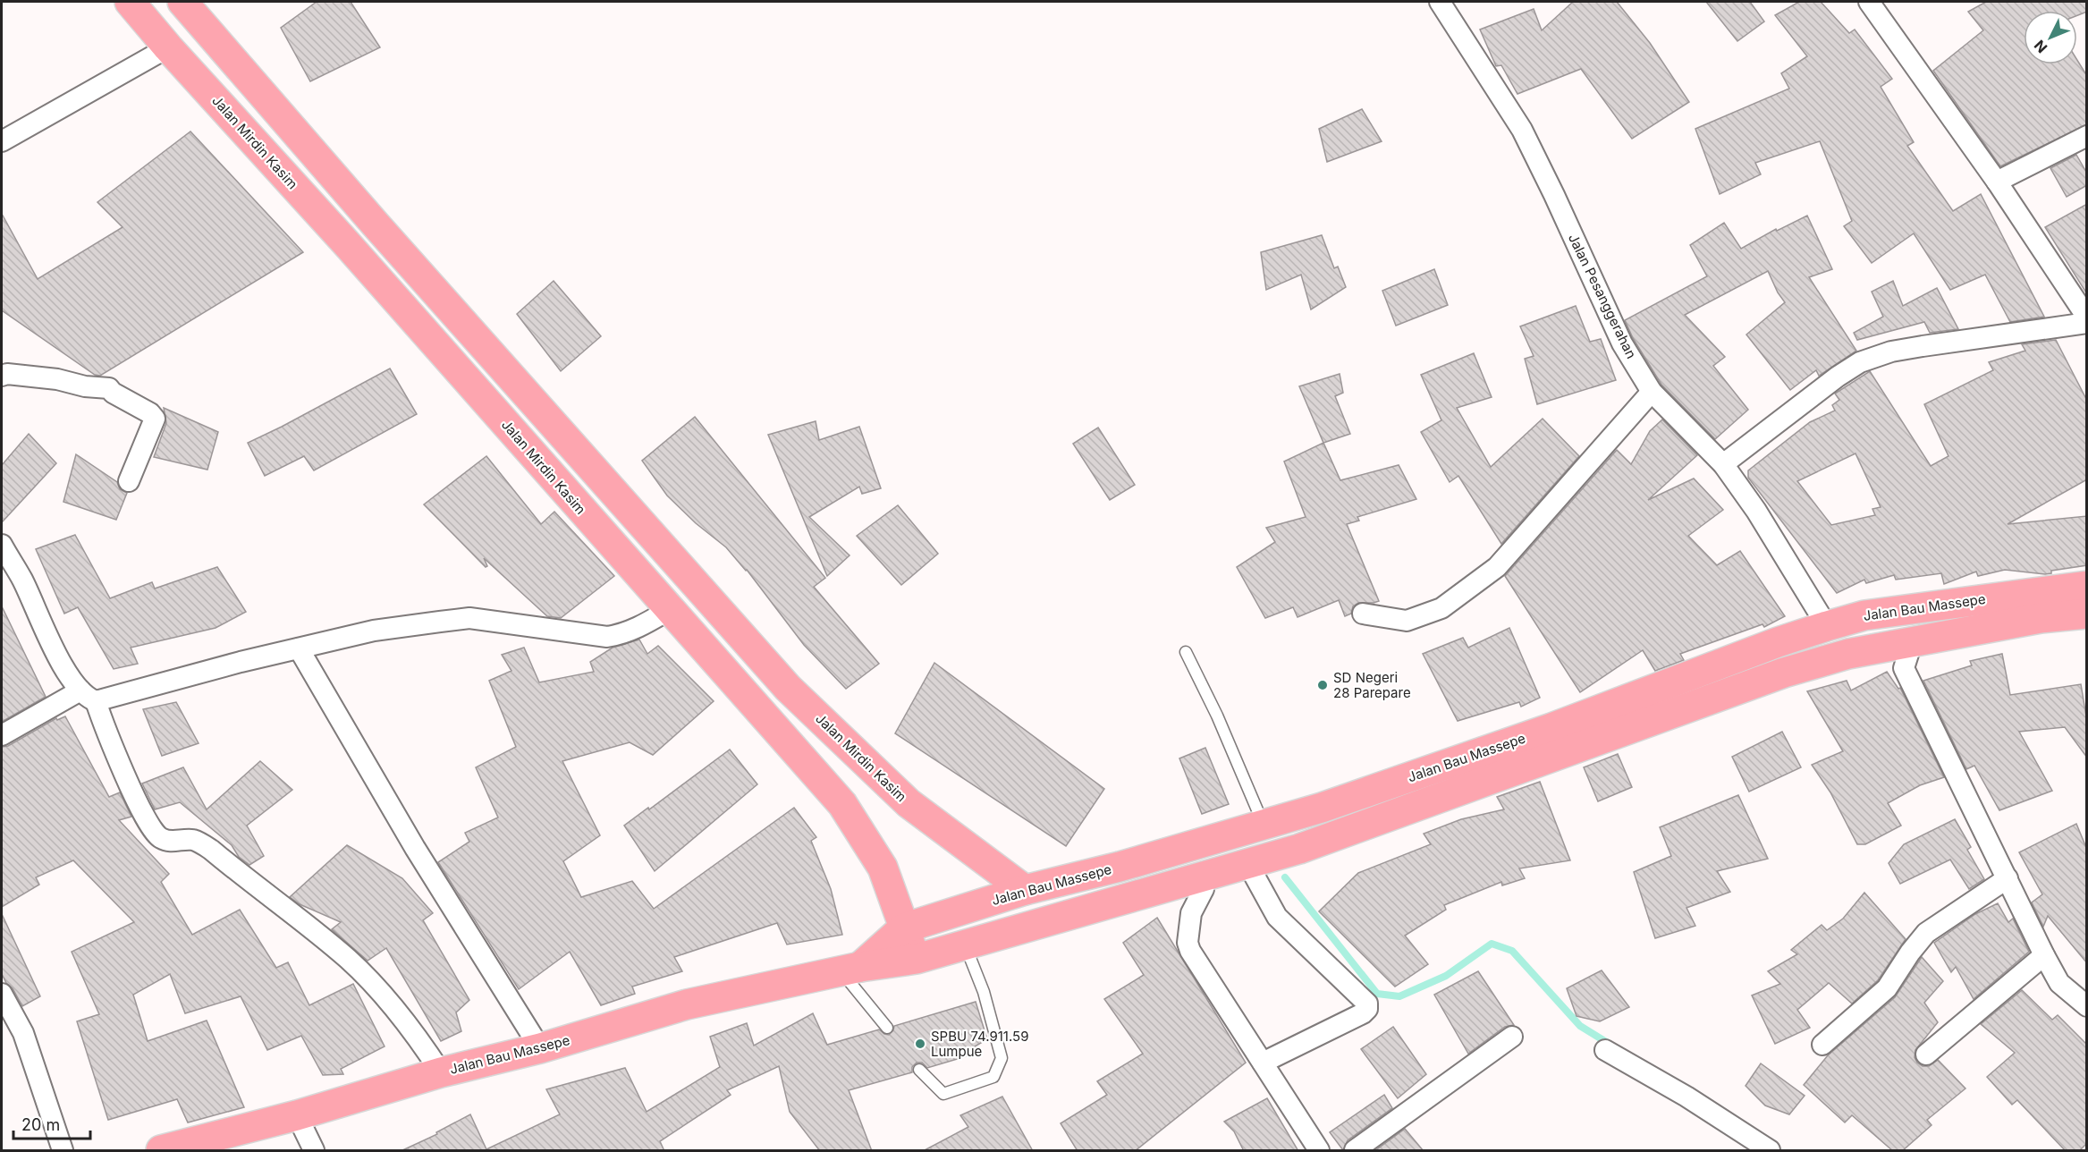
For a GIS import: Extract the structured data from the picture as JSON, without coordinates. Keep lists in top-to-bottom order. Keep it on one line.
{"streets":{"highway":["Jalan Mirdin Kasim","Jalan Bau Massepe"],"street":["Jalan Pesanggerahan"]},"crossings":[["Jalan Mirdin Kasim","Jalan Bau Massepe"],["Jalan Pesanggerahan","Jalan Bau Massepe"]],"places":["SD Negeri 28 Parepare","SPBU 74.911.59 Lumpue"],"scale_bar":"20 m","north":"bottom left"}
